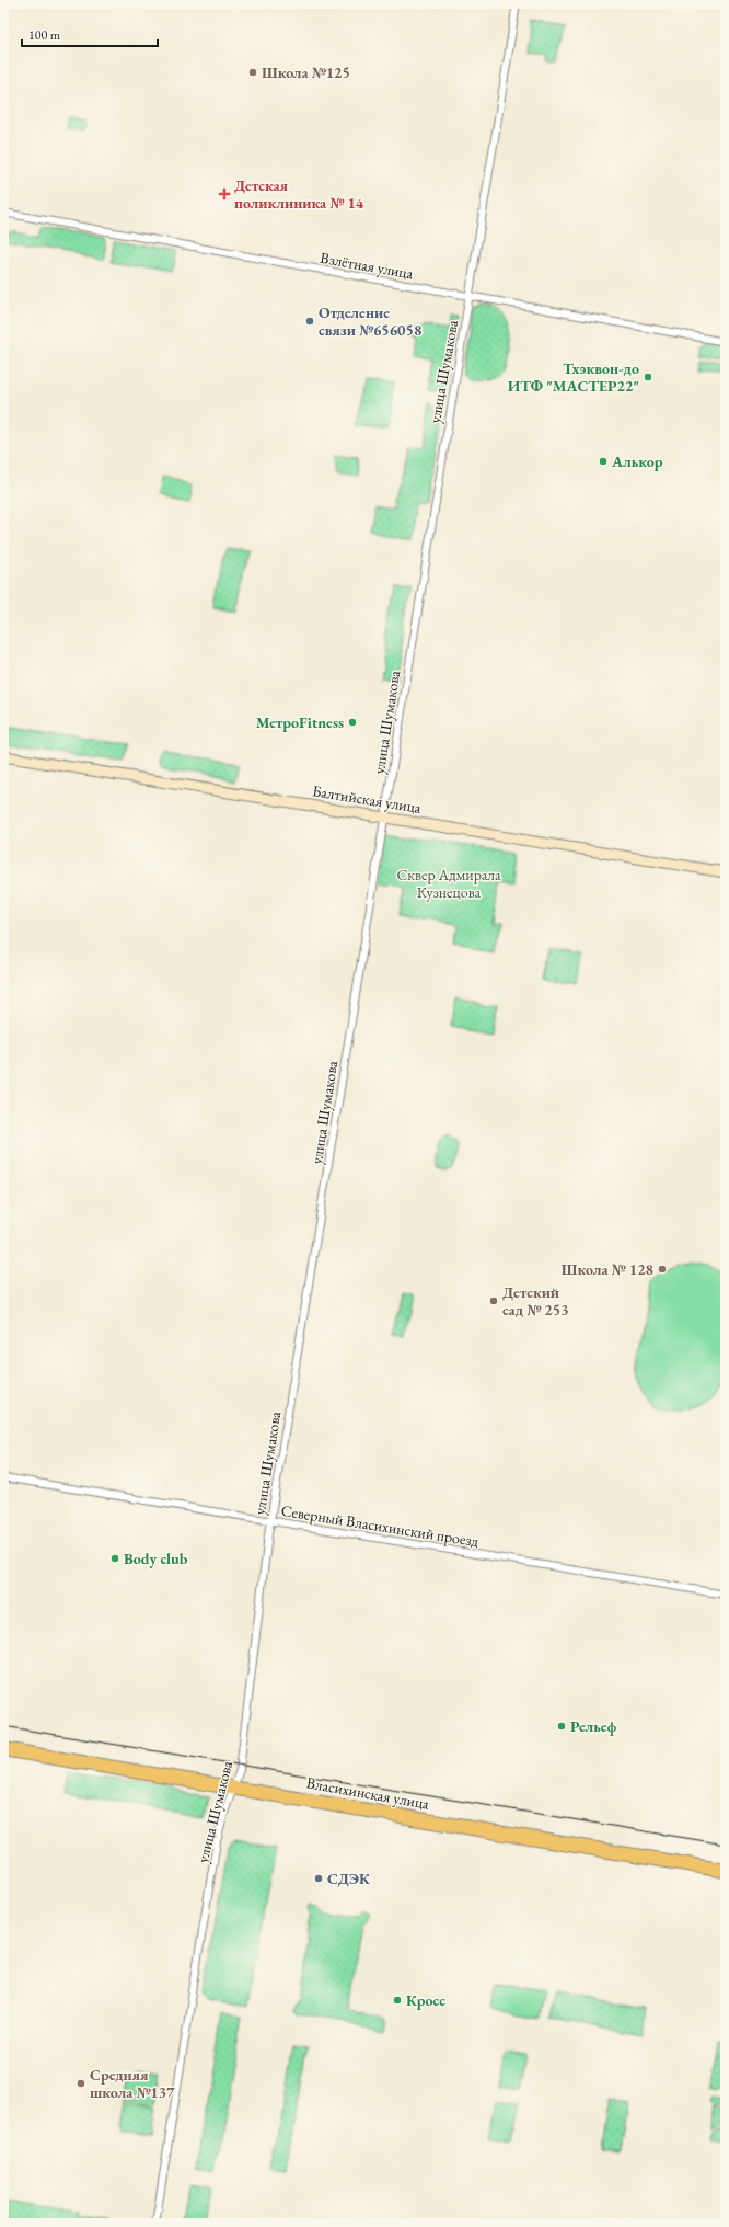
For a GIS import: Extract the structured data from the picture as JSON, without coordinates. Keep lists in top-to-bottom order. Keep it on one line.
{"streets":{"highway":["Власихинская улица"],"main road":["Балтийская улица"],"street":["Взлётная улица","улица Шумакова","Северный Власихинский проезд"]},"crossings":[["Взлётная улица","улица Шумакова"],["улица Шумакова","Балтийская улица"],["улица Шумакова","Северный Власихинский проезд"],["улица Шумакова","Власихинская улица"]],"parks":["Сквер Адмирала Кузнецова"],"places":{"other":["Школа №125","Отделение связи №656058","Тхэквон-до ИТФ \"МАСТЕР22\"","Алькор","МетроFitness","Школа № 128","Детский сад № 253","Body club","Рельеф","СДЭК","Кросс","Средняя школа №137"],"health":["Детская поликлиника № 14"]},"scale_bar":"100 m"}
